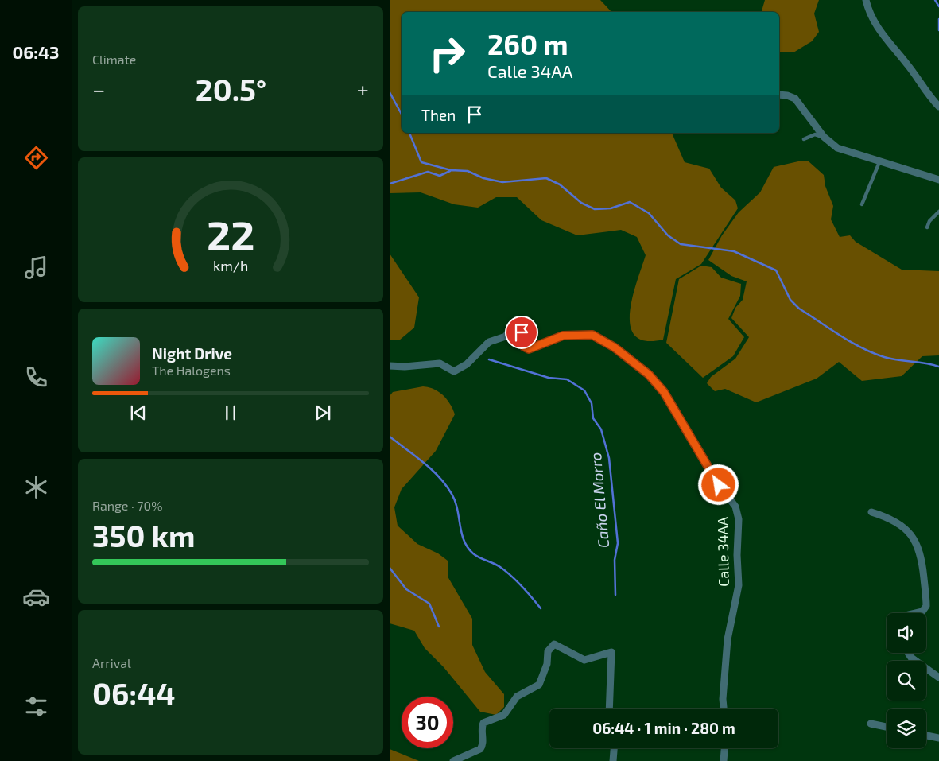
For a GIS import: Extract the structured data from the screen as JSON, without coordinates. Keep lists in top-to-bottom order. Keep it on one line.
{"streets":{"street":["Calle 34AA"]},"water":["Caño El Morro"],"page":{"tabs":"06:43","tile":["Climate",["Range · 70%","350 km"],["Arrival","06:44"]],"turn":["260 m","Calle 34AA"],"heat":["−","20.5°","+"],"then":"Then","song":["Night Drive","The Halogens"],"limit":"30","trip":"06:44 · 1 min · 280 m","gauge":["22","km/h"]}}
